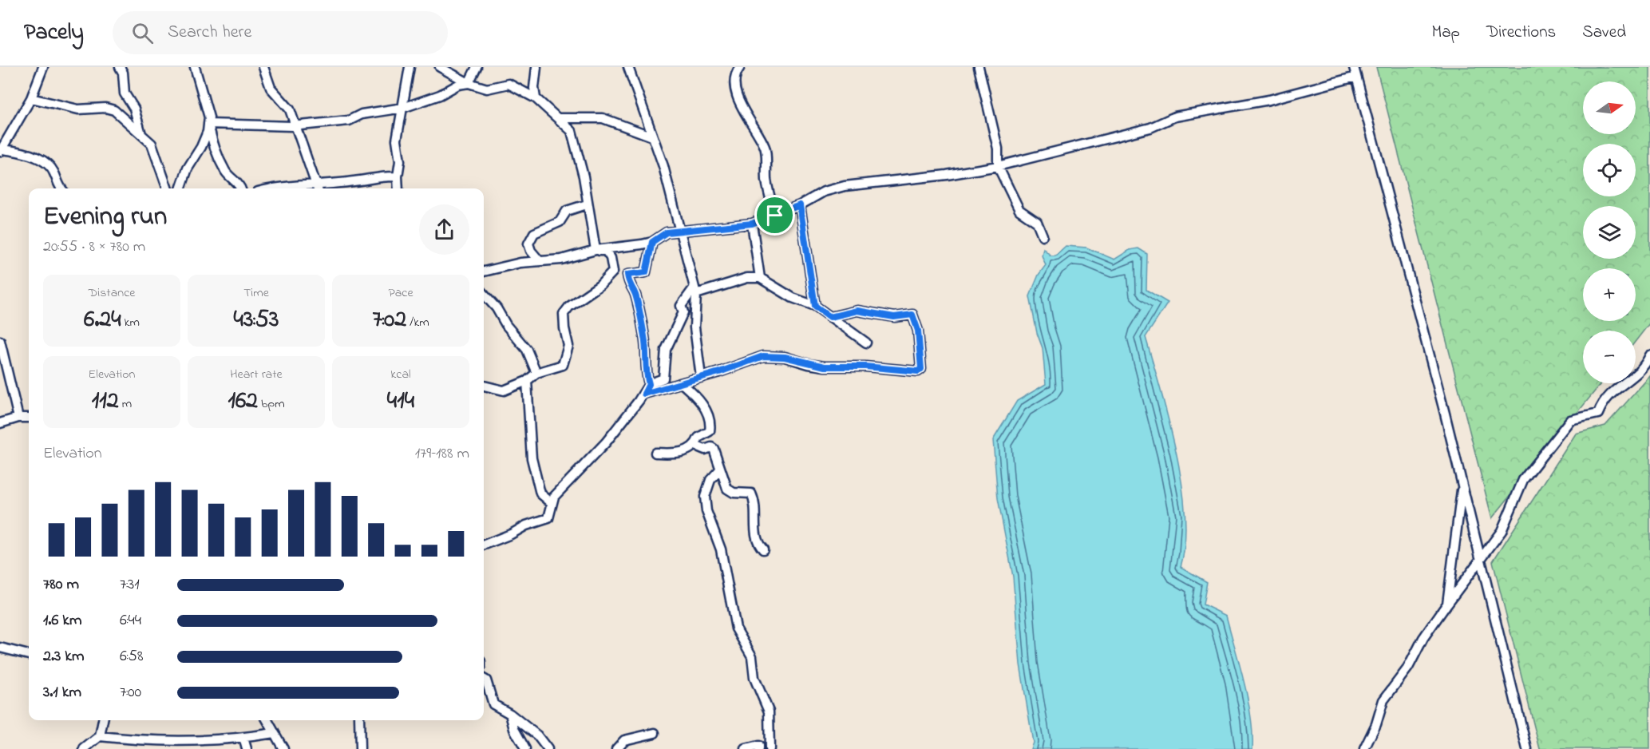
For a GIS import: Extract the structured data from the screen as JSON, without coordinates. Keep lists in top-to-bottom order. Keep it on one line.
{"north":"right","page":{"header":"Pacely","search":"Search here","nav":["Map","Directions","Saved"],"map_buttons":["+","−"],"heading":["Evening run","20:55 · 8 × 780 m"],"stats":[["Distance","6.24 km"],["Time","43:53"],["Pace","7:02 /km"],["Elevation","112 m"],["Heart rate","162 bpm"],["kcal","414"]],"chart":["Elevation","179–188 m"],"list":[{"name":"780 m","note":"7:31"},{"name":"1.6 km","note":"6:44"},{"name":"2.3 km","note":"6:58"},{"name":"3.1 km","note":"7:00"}]}}
